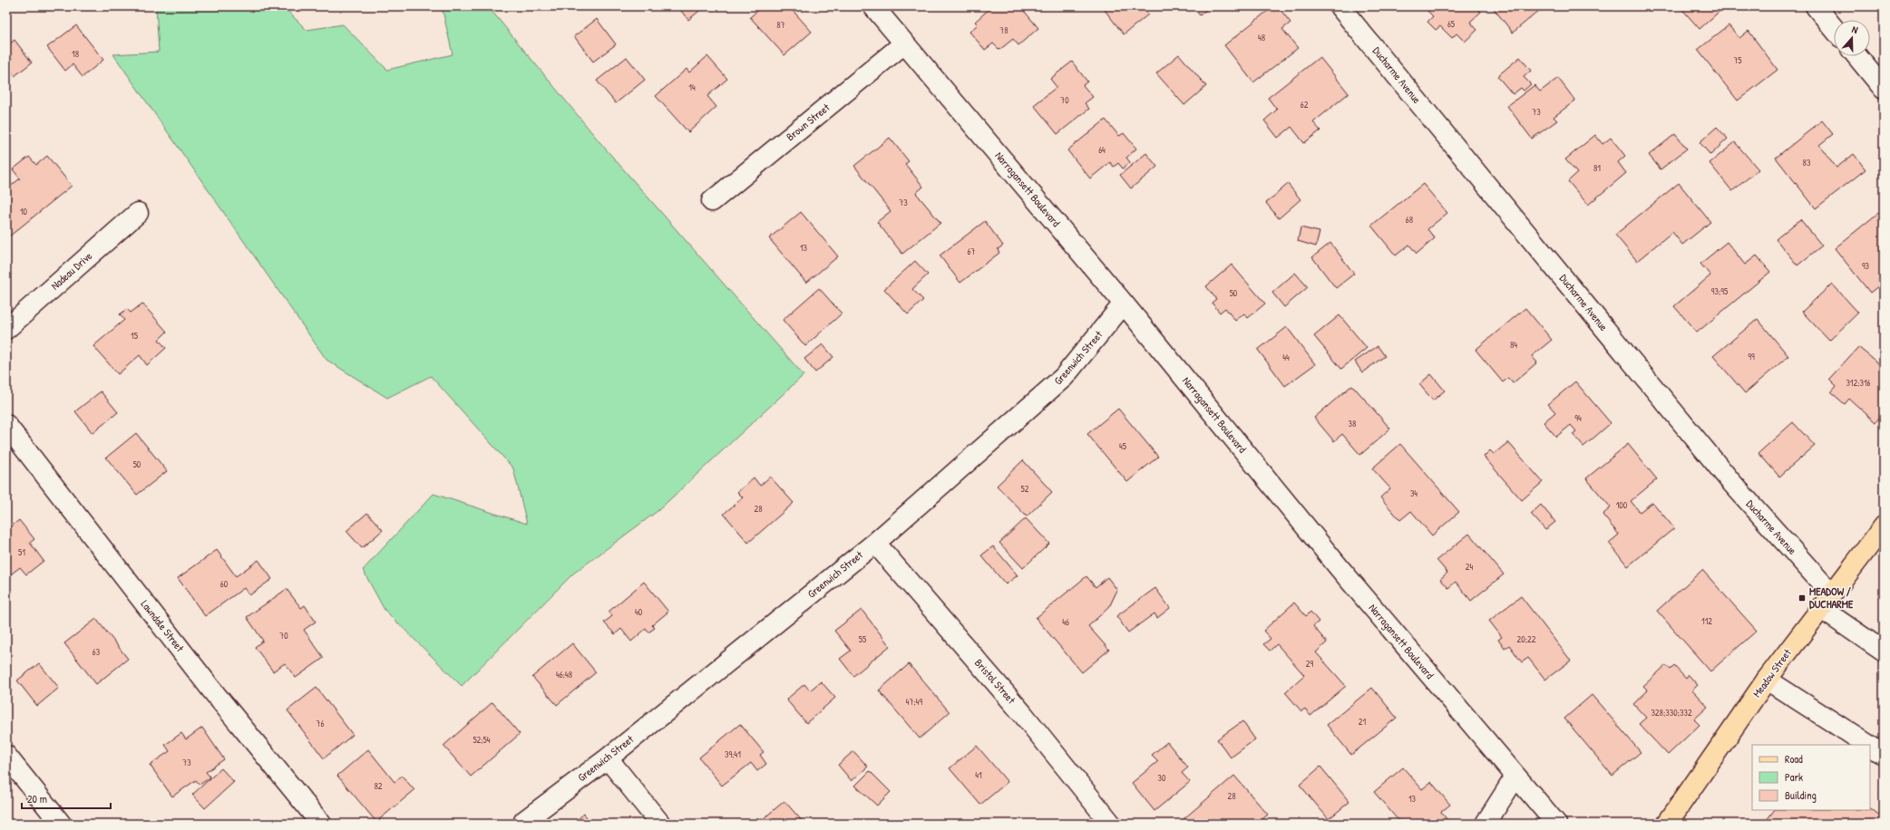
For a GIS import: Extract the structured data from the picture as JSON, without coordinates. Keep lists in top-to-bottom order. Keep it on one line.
{"streets":{"main road":["Meadow Street"],"street":["Ducharme Avenue","Brown Street","Narragansett Boulevard","Nadeau Drive","Greenwich Street","Lawndale Street","Bristol Street"]},"crossings":[["Ducharme Avenue","Meadow Street"],["Brown Street","Narragansett Boulevard"],["Narragansett Boulevard","Greenwich Street"],["Greenwich Street","Bristol Street"]],"places":{"transit":["MEADOW / DUCHARME"]},"house_numbers":["65","87","78","48","18","75","14","70","62","73","64","83","81","73","10","68","13","67","93","93;95","50","15","84","99","44","312;316","94","38","45","50","52","34","100","28","51","24","60","40","112","46","70","55","20;22","63","29","46;48","47;49","328;330;332","21","76","52;54","39;41","73","41","30","82","28","13"],"legend":["Road","Park","Building"],"scale_bar":"20 m","north":"top"}
